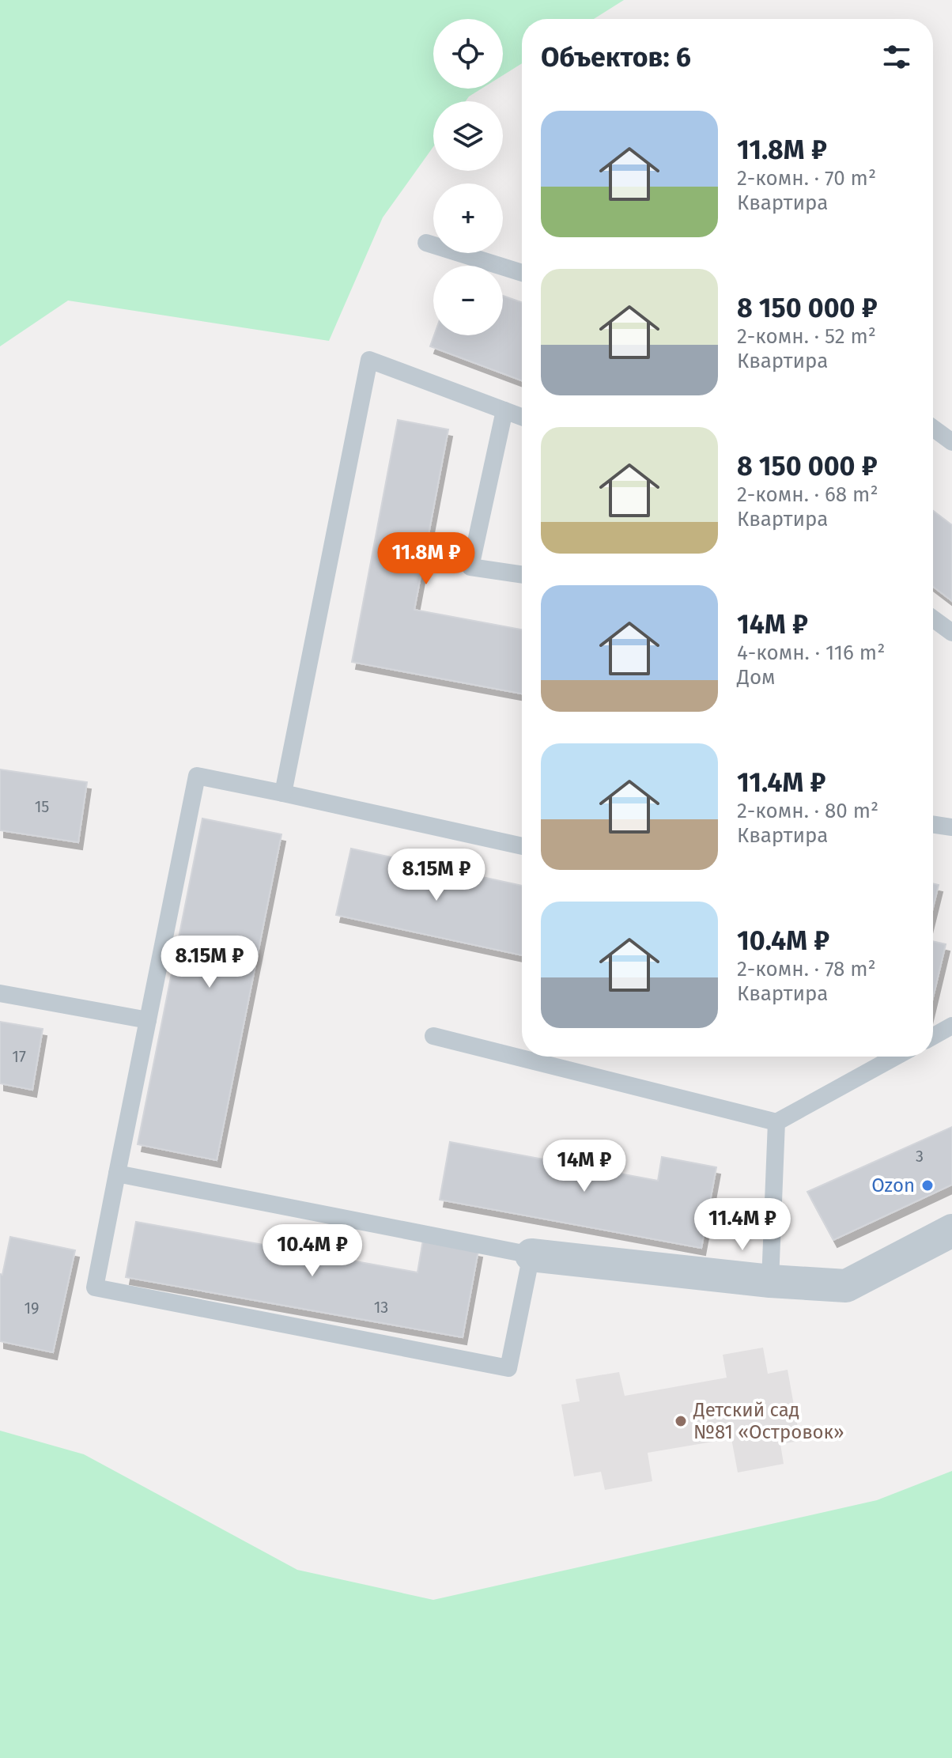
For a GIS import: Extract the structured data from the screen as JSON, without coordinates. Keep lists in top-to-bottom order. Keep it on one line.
{"places":["Ozon","Детский сад №81 «Островок»"],"house_numbers":["15","17","3","13","19"],"page":{"map_buttons":["+","−"],"heading":"Объектов: 6","list":[{"name":"11.8M ₽","note":"2-комн. · 70 m² · Квартира"},{"name":"8 150 000 ₽","note":"2-комн. · 52 m² · Квартира"},{"name":"8 150 000 ₽","note":"2-комн. · 68 m² · Квартира"},{"name":"14M ₽","note":"4-комн. · 116 m² · Дом"},{"name":"11.4M ₽","note":"2-комн. · 80 m² · Квартира"},{"name":"10.4M ₽","note":"2-комн. · 78 m² · Квартира"}],"price":["11.8M ₽","8.15M ₽","8.15M ₽","14M ₽","11.4M ₽","10.4M ₽"]}}
